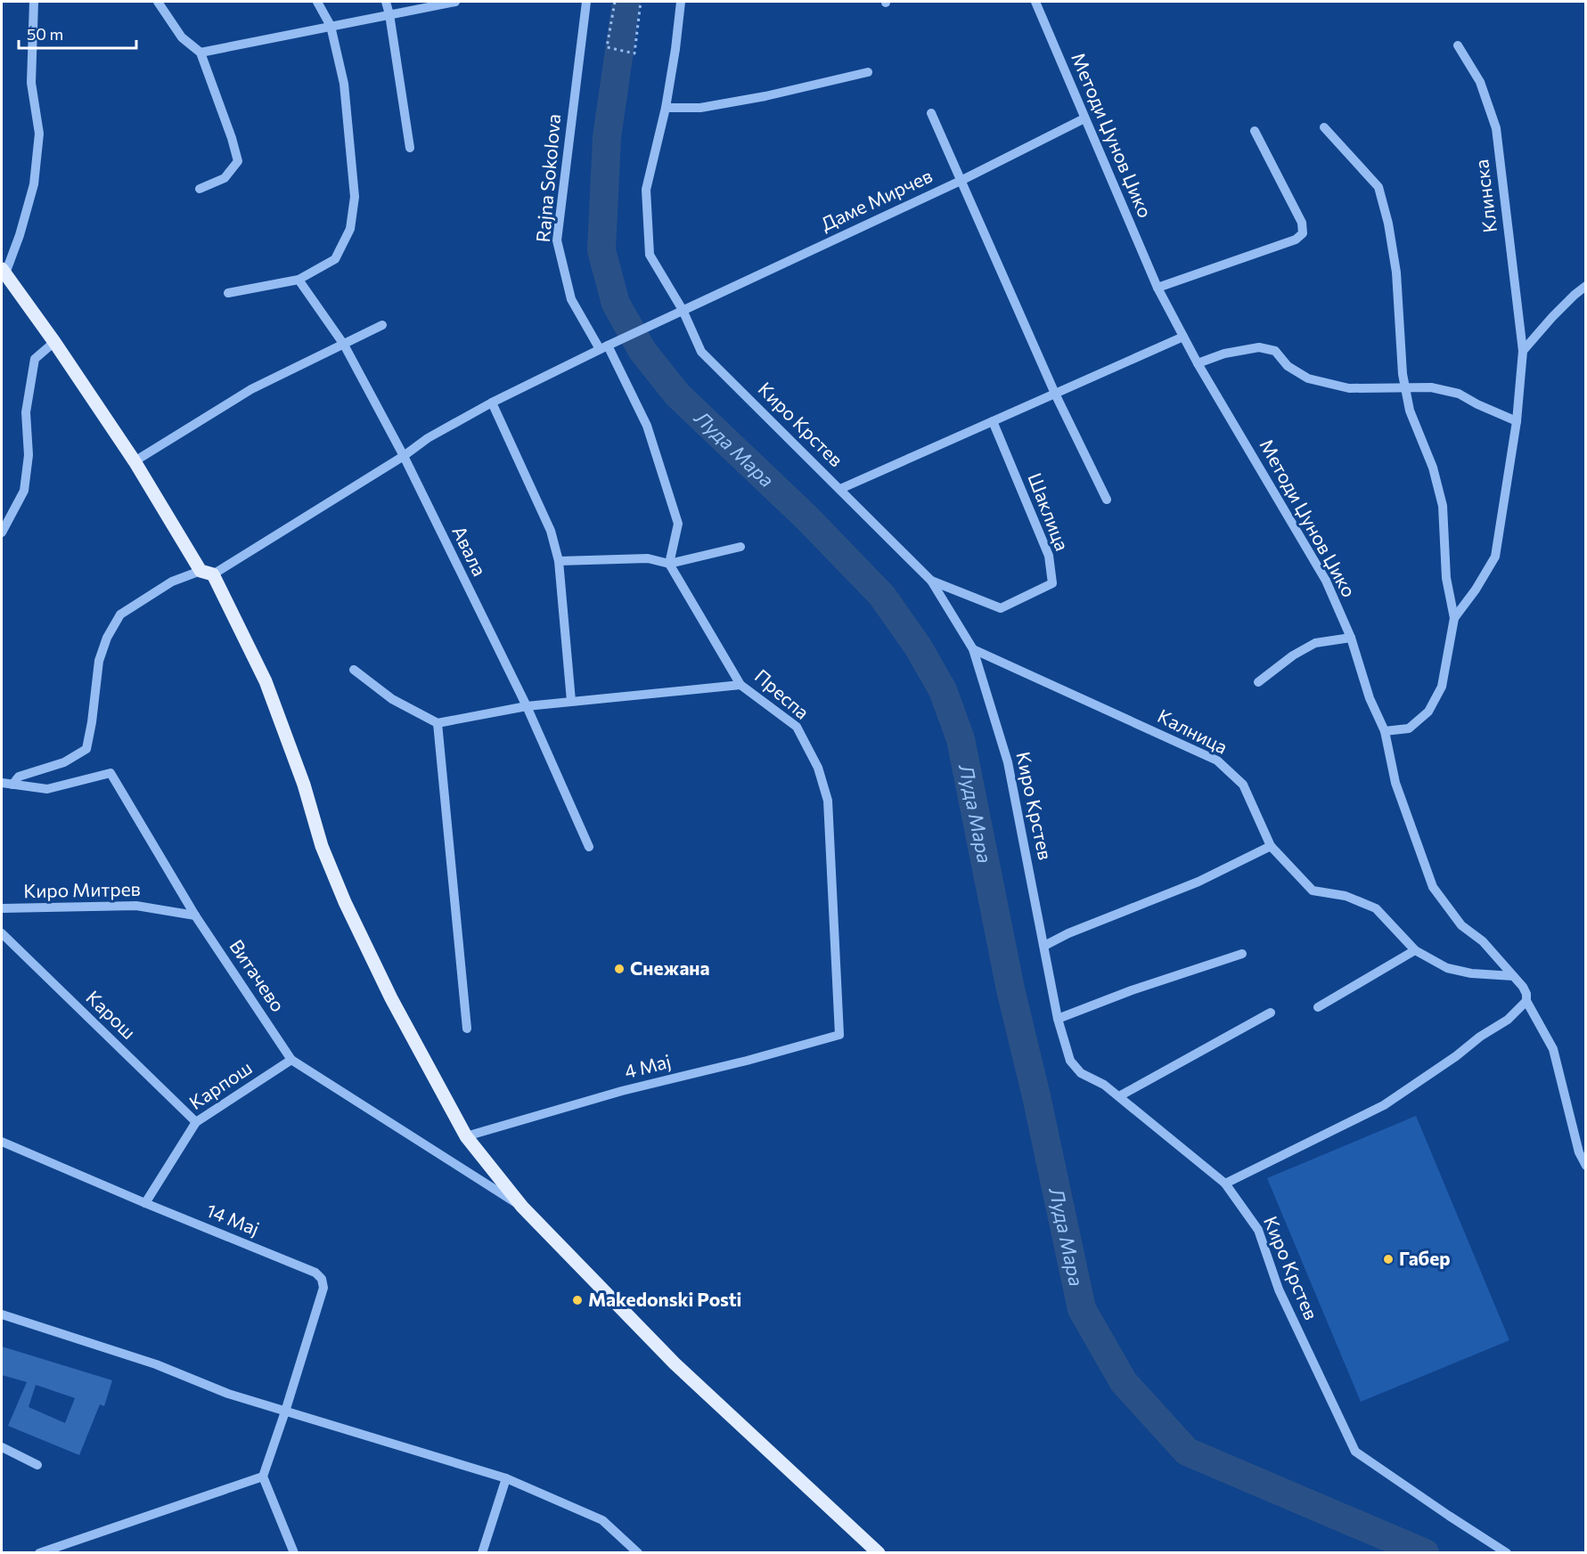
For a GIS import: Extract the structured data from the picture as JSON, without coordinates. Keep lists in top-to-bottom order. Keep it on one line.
{"streets":{"street":["Методи Џунов Џико","Rajna Sokolova","Клинска","Даме Мирчев","Киро Крстев","Шаклица","Авала","Преспа","Калница","Киро Митрев","Витачево","Карош","4 Мај","Карпош","14 Мај"]},"crossings":[["Методи Џунов Џико","Даме Мирчев"],["Методи Џунов Џико","Калница"],["Rajna Sokolova","Даме Мирчев"],["Даме Мирчев","Киро Крстев"],["Даме Мирчев","Авала"],["Даме Мирчев","Витачево"],["Киро Крстев","Шаклица"],["Киро Крстев","Калница"],["Преспа","4 Мај"],["Киро Митрев","Витачево"],["Витачево","Карпош"],["Карош","Карпош"],["Карпош","14 Мај"]],"water":["Луда Мара"],"places":["Снежана","Габер","Makedonski Posti"],"scale_bar":"50 m"}
